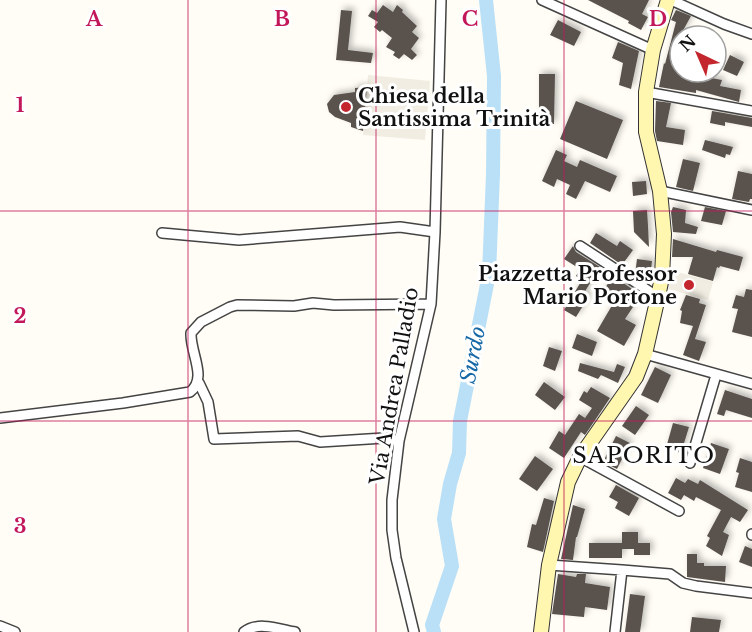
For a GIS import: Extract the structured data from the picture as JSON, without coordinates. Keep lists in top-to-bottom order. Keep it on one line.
{"streets":{"street":["Via Andrea Palladio"]},"districts":["SAPORITO"],"water":["Surdo"],"places":["Chiesa della Santissima Trinità","Piazzetta Professor Mario Portone"],"north":"top left","grid":{"columns":["A","B","C","D"],"rows":["1","2","3"]}}
